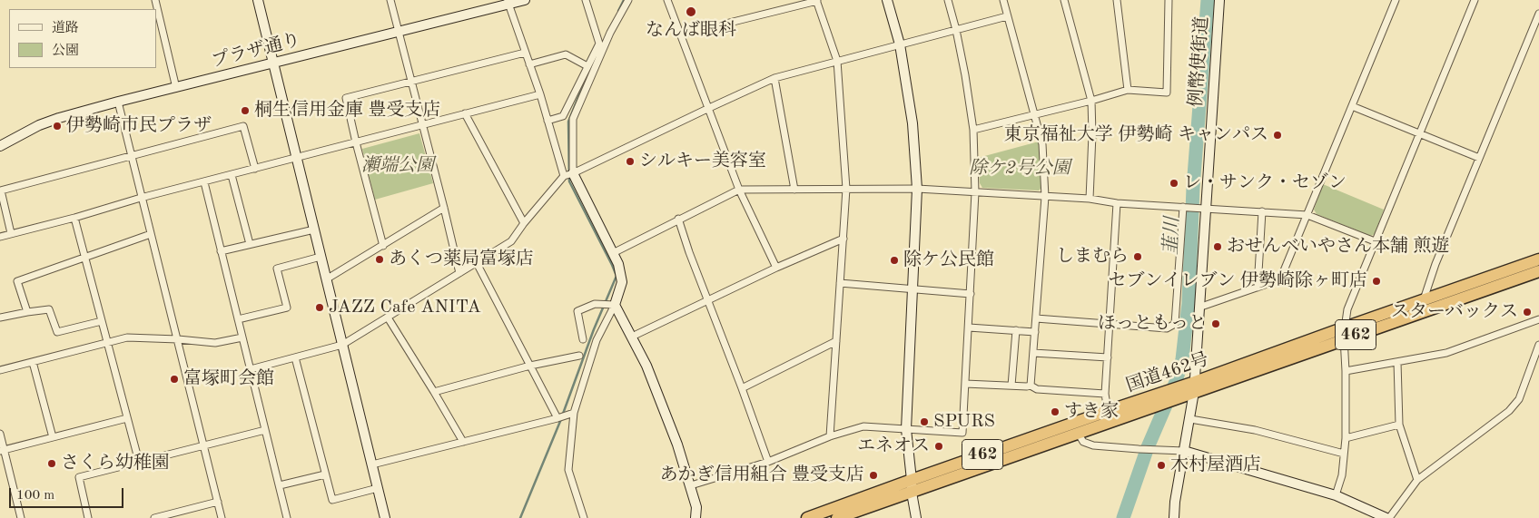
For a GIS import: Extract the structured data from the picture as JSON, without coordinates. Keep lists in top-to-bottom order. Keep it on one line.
{"streets":{"highway":["462","国道462号"],"street":["プラザ通り","例幣使街道"]},"crossings":[["例幣使街道","国道462号"]],"water":["韮川"],"parks":["瀬端公園","除ケ2号公園"],"places":["なんば眼科","桐生信用金庫 豊受支店","伊勢崎市民プラザ","東京福祉大学 伊勢崎 キャンパス","シルキー美容室","レ・サンク・セゾン","おせんベいやさん本舗 煎遊","しまむら","あくつ薬局富塚店","除ケ公民館","セブンイレブン 伊勢崎除ヶ町店","JAZZ Cafe ANITA","スターバックス","ほっともっと","富塚町会館","すき家","SPURS","エネオス","さくら幼稚園","木村屋酒店","あかぎ信用組合 豊受支店"],"legend":["道路","公園"],"scale_bar":"100 m"}
